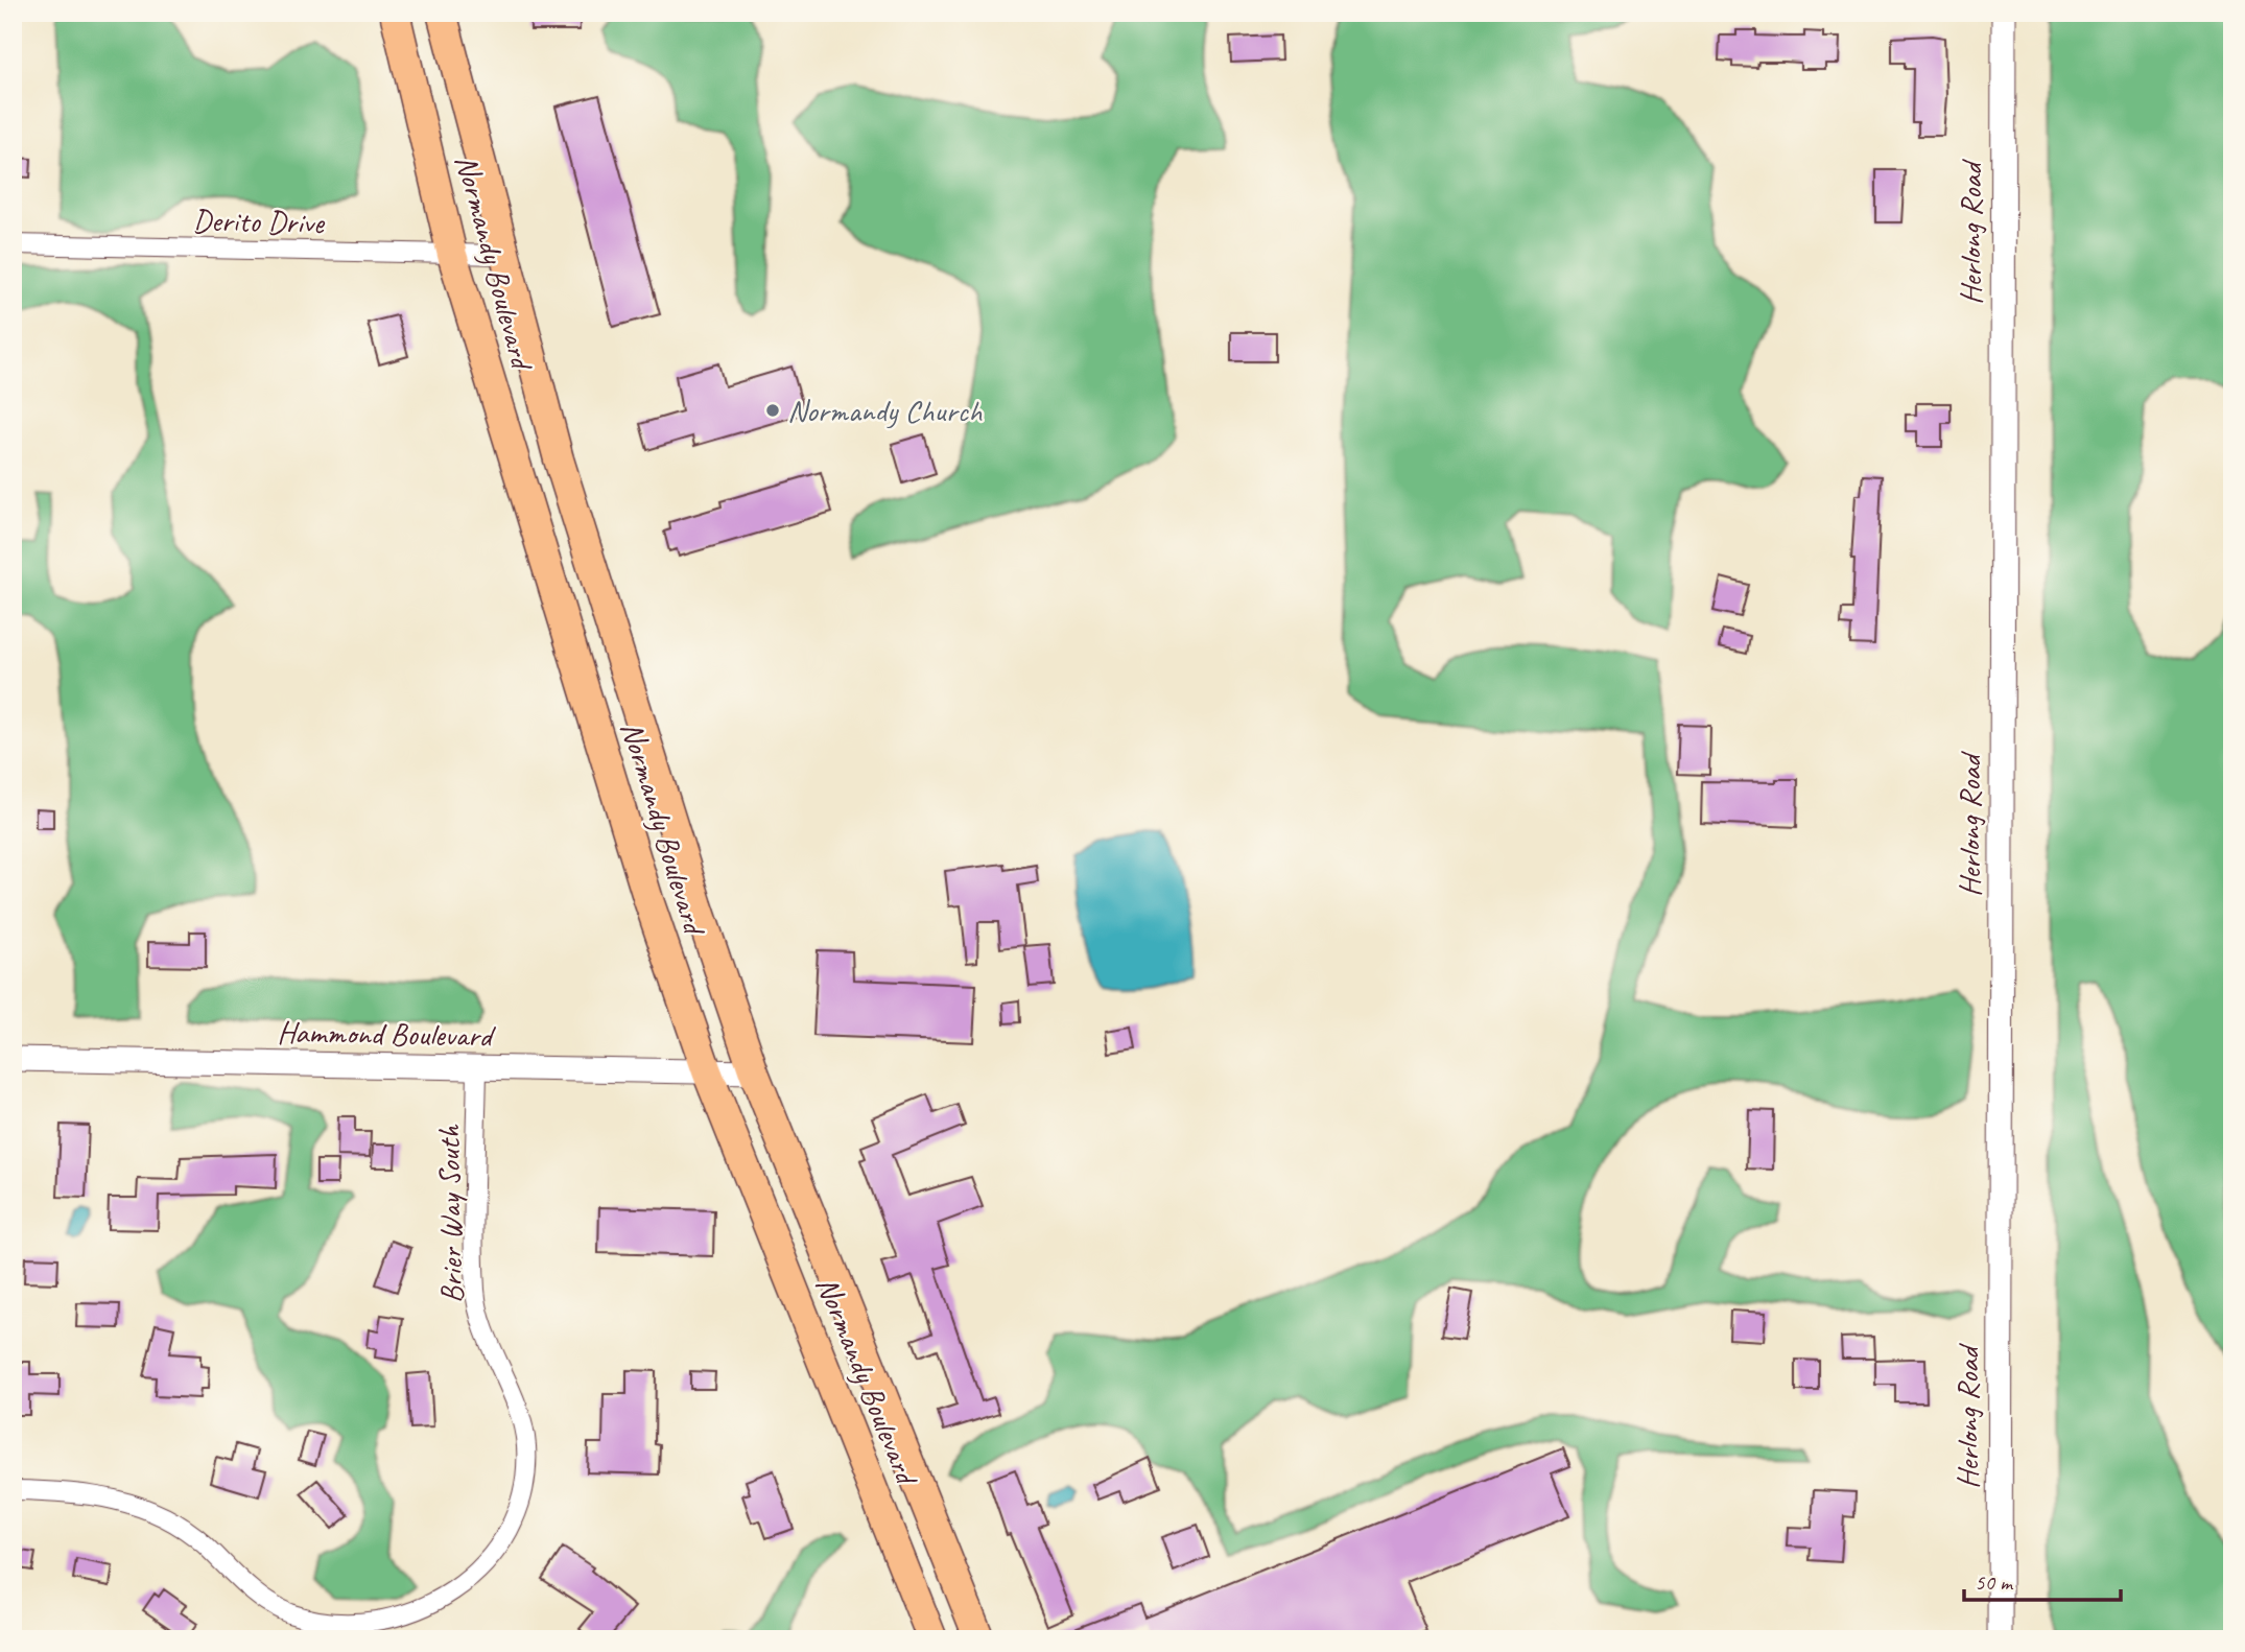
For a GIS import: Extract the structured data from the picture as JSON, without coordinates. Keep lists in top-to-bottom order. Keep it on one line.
{"streets":{"main road":["Normandy Boulevard"],"street":["Derito Drive","Herlong Road","Hammond Boulevard","Brier Way South"]},"crossings":[["Derito Drive","Normandy Boulevard"],["Normandy Boulevard","Hammond Boulevard"],["Hammond Boulevard","Brier Way South"]],"places":["Normandy Church"],"scale_bar":"50 m"}
